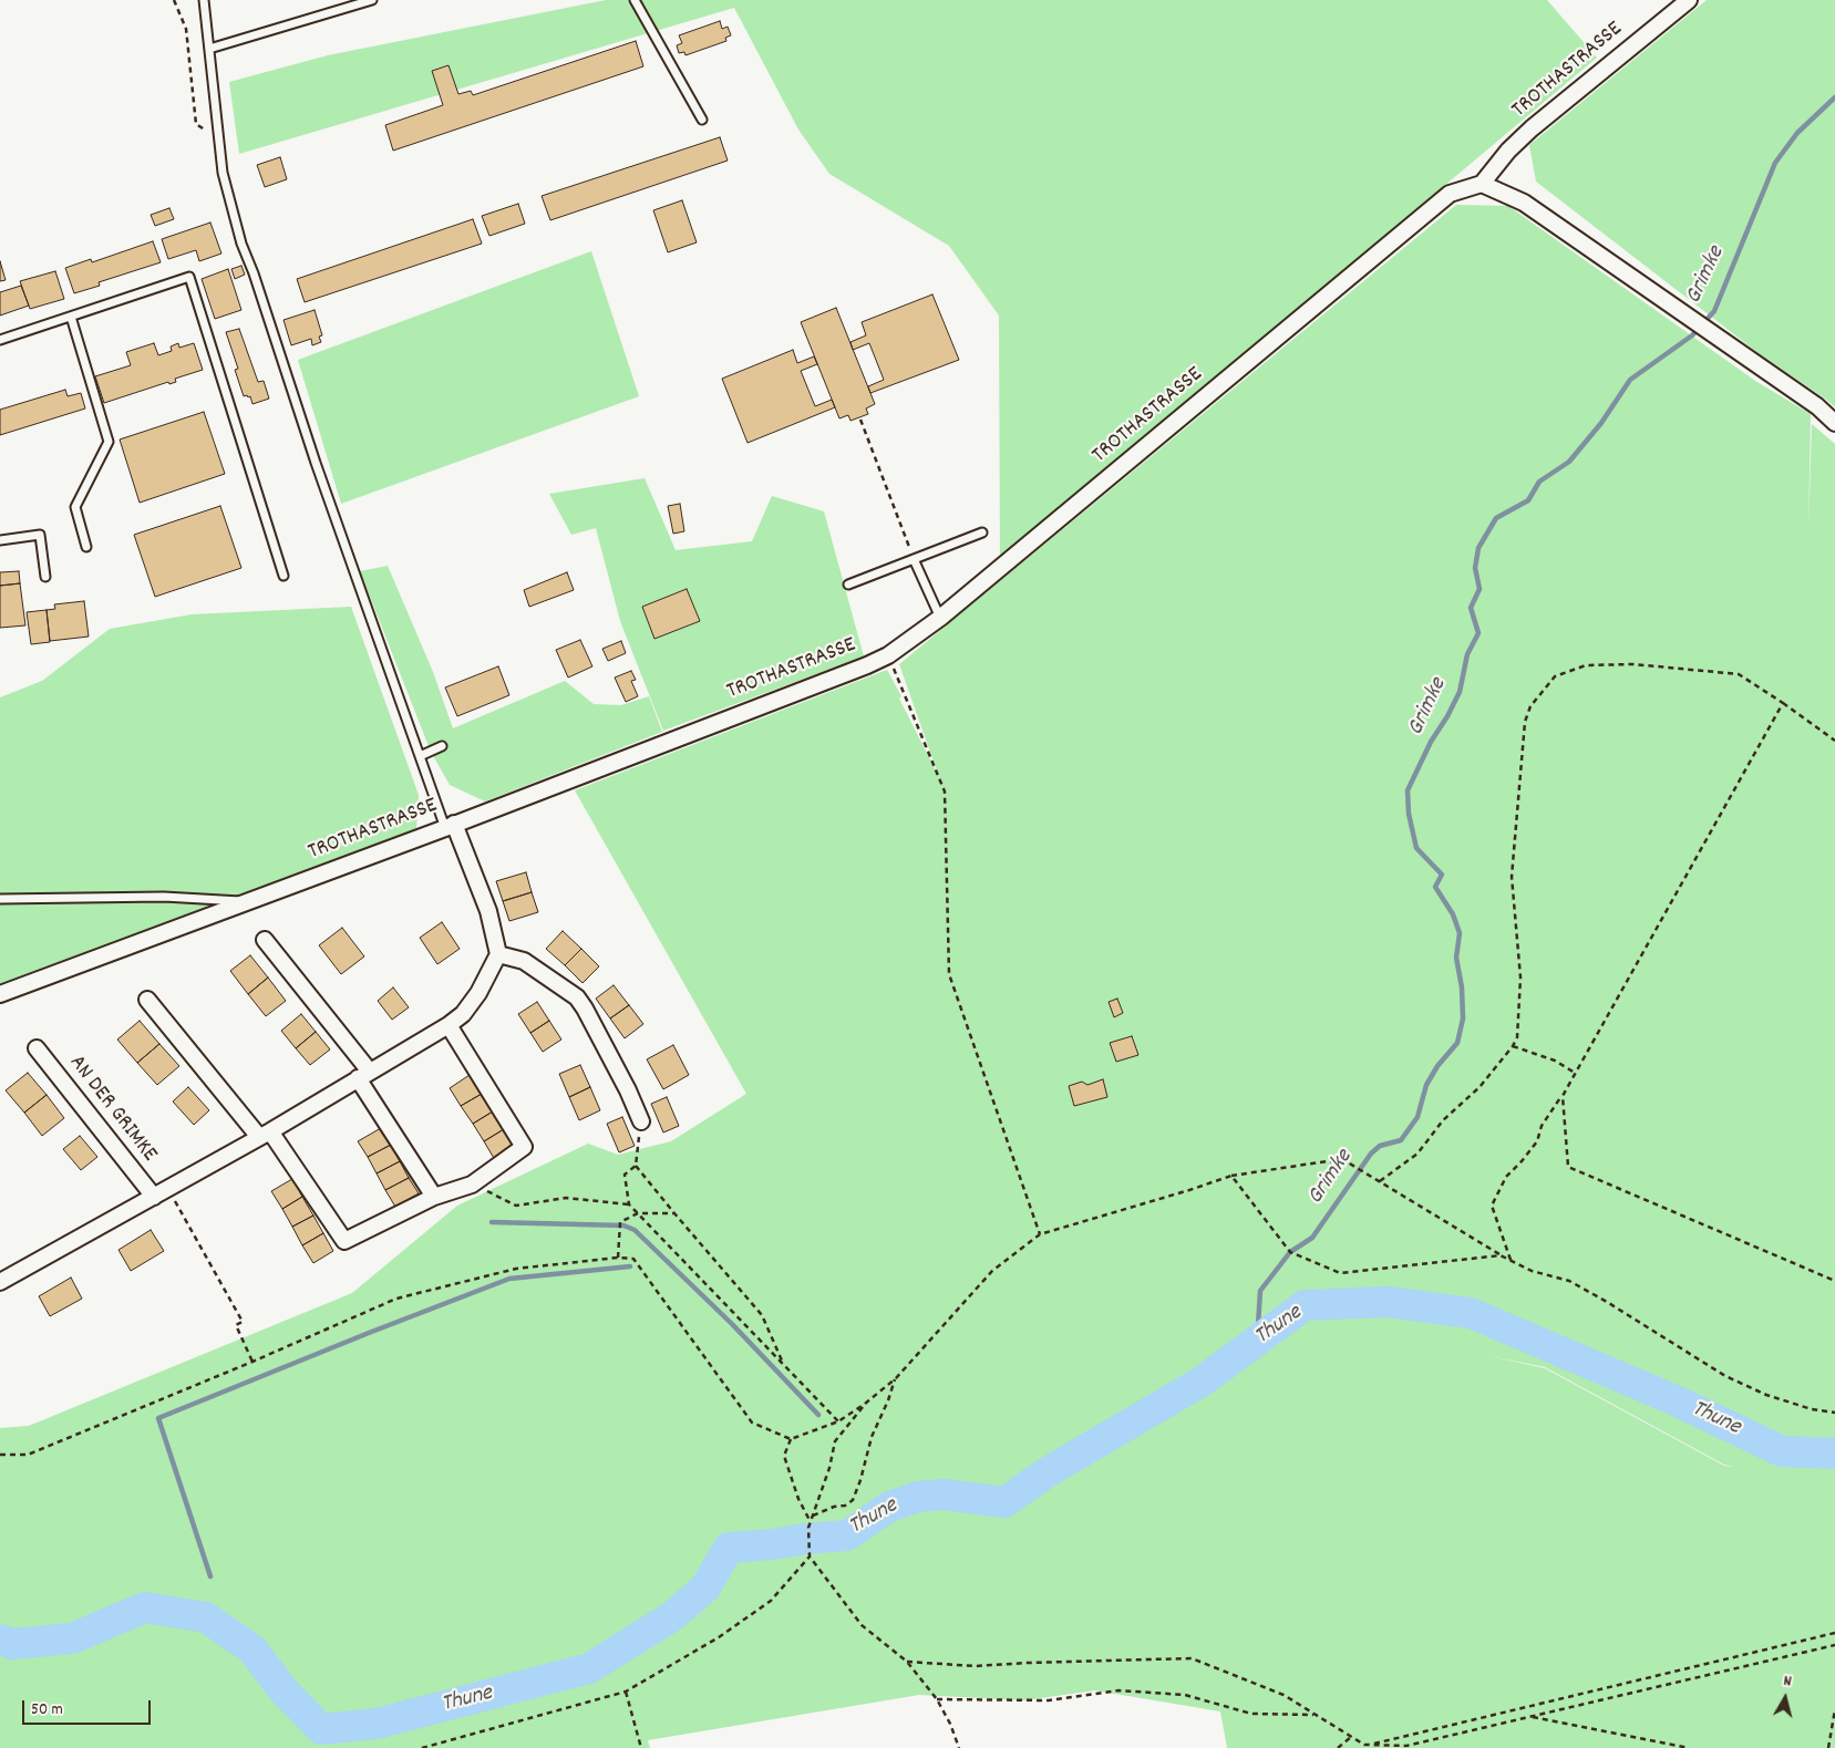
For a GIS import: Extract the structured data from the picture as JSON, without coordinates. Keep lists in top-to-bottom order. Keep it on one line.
{"streets":{"street":["TROTHASTRASSE","AN DER GRIMKE"]},"water":["Grimke","Thune"],"scale_bar":"50 m","north":"top"}
